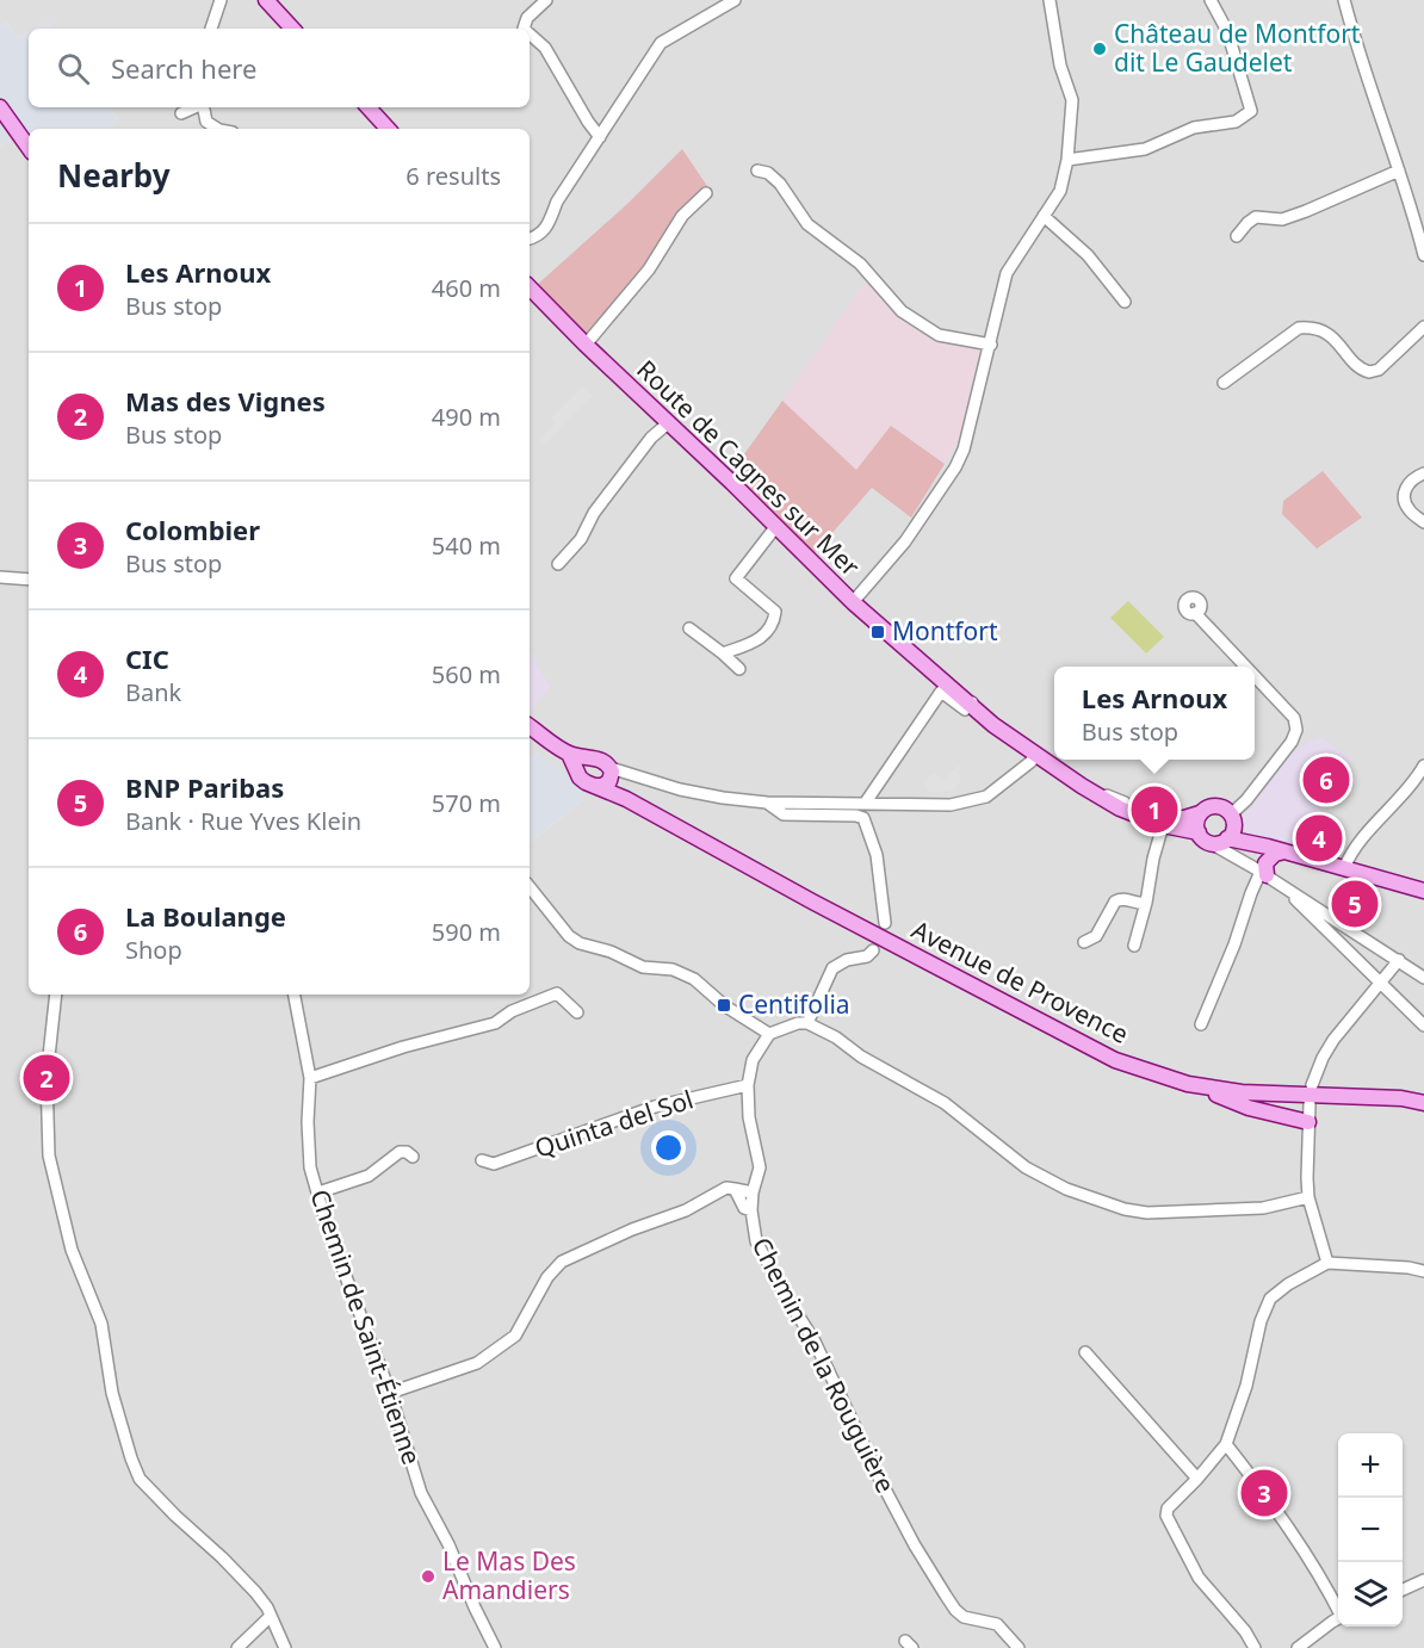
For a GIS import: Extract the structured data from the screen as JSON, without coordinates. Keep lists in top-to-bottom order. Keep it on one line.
{"streets":{"main road":["Route de Cagnes sur Mer","Avenue de Provence"],"street":["Quinta del Sol","Chemin de Saint-Étienne","Chemin de la Rouguière"]},"crossings":[["Quinta del Sol","Chemin de la Rouguière"]],"places":{"other":["Château de Montfort dit Le Gaudelet","Le Mas Des Amandiers"],"transit":["Montfort","Centifolia"]},"page":{"search":"Search here","heading":["Nearby","6 results"],"list":[{"mark":"1","name":"Les Arnoux","note":"Bus stop","value":"460 m"},{"mark":"2","name":"Mas des Vignes","note":"Bus stop","value":"490 m"},{"mark":"3","name":"Colombier","note":"Bus stop","value":"540 m"},{"mark":"4","name":"CIC","note":"Bank","value":"560 m"},{"mark":"5","name":"BNP Paribas","note":"Bank · Rue Yves Klein","value":"570 m"},{"mark":"6","name":"La Boulange","note":"Shop","value":"590 m"}],"popup":["Les Arnoux","Bus stop"],"pins":["6","1","4","5","2","3"],"map_buttons":["+","−"]}}
